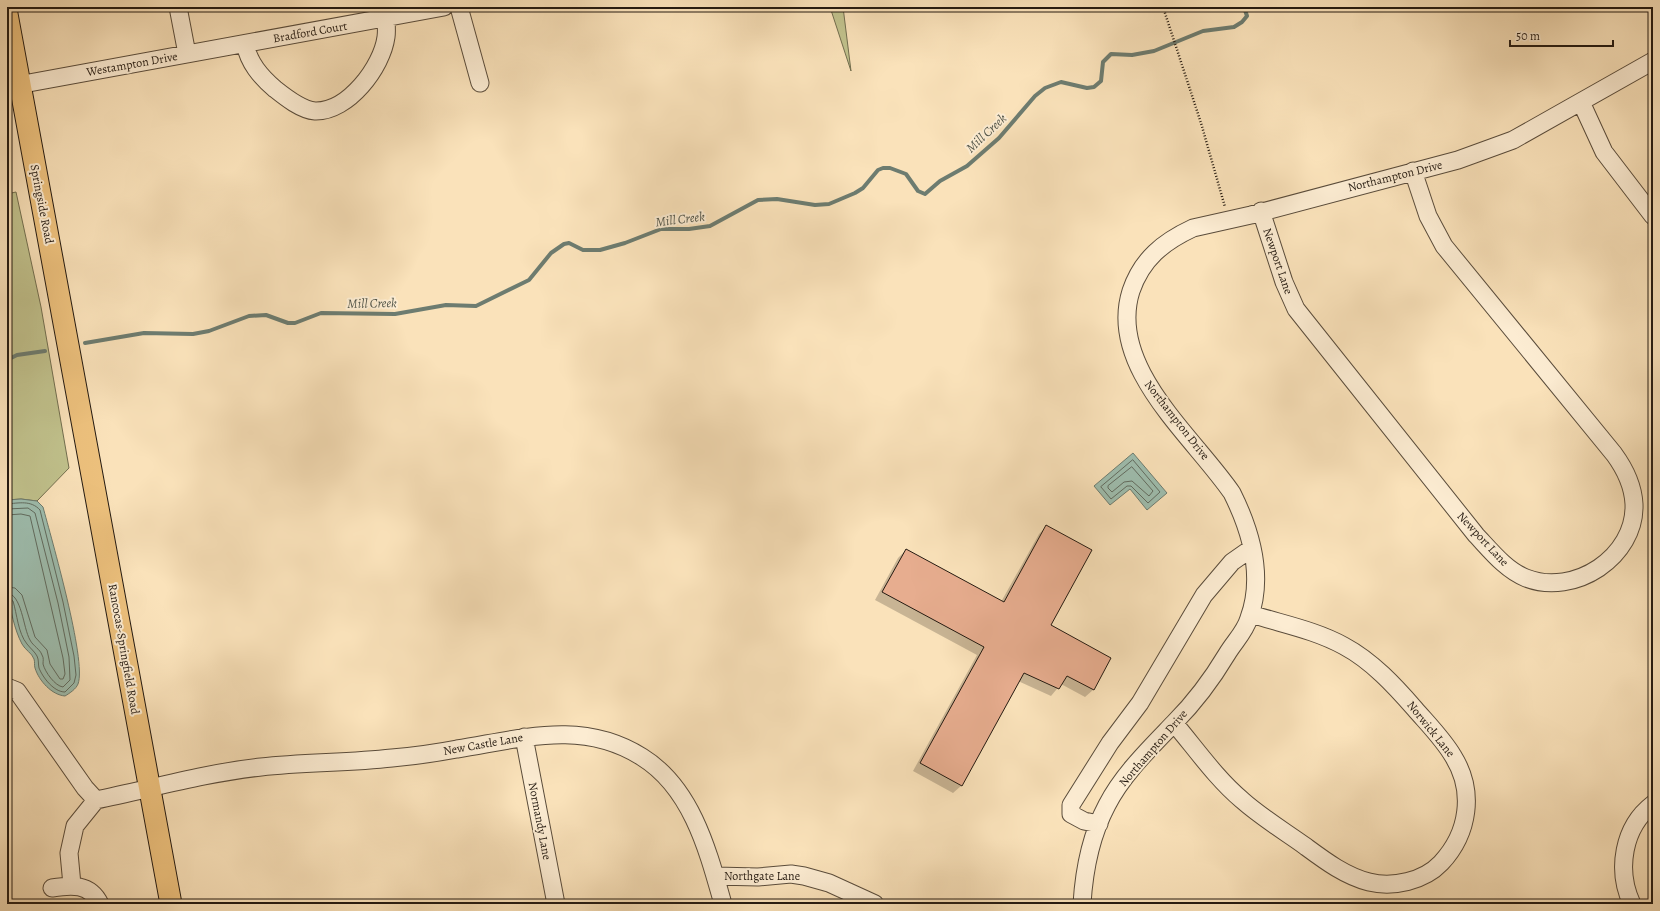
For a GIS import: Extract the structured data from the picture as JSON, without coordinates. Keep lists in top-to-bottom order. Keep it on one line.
{"streets":{"main road":["Springside Road","Rancocas-Springfield Road"],"street":["Bradford Court","Westampton Drive","Northampton Drive","Newport Lane","Norwick Lane","New Castle Lane","Normandy Lane","Northgate Lane"]},"crossings":[["Bradford Court","Westampton Drive"],["Westampton Drive","Springside Road"],["Northampton Drive","Newport Lane"],["Northampton Drive","Norwick Lane"],["Springside Road","Rancocas-Springfield Road"],["Rancocas-Springfield Road","New Castle Lane"],["New Castle Lane","Normandy Lane"],["New Castle Lane","Northgate Lane"]],"water":["Mill Creek"],"scale_bar":"50 m"}
